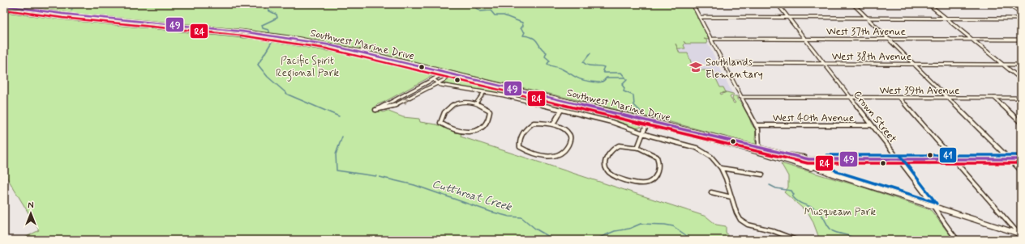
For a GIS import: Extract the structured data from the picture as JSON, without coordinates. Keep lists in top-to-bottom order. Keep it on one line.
{"streets":{"main road":["Southwest Marine Drive"],"street":["West 37th Avenue","West 38th Avenue","West 39th Avenue","Crown Street","West 40th Avenue"]},"crossings":[["West 37th Avenue","Crown Street"],["Southwest Marine Drive","Crown Street"],["West 38th Avenue","Crown Street"],["West 39th Avenue","Crown Street"],["Crown Street","West 40th Avenue"]],"water":["Cutthroat Creek"],"parks":["Pacific Spirit Regional Park","Musqueam Park"],"places":{"school or university":["Southlands Elementary"]},"lines":["transit line 49","transit line R4","transit line 41"],"north":"top"}
